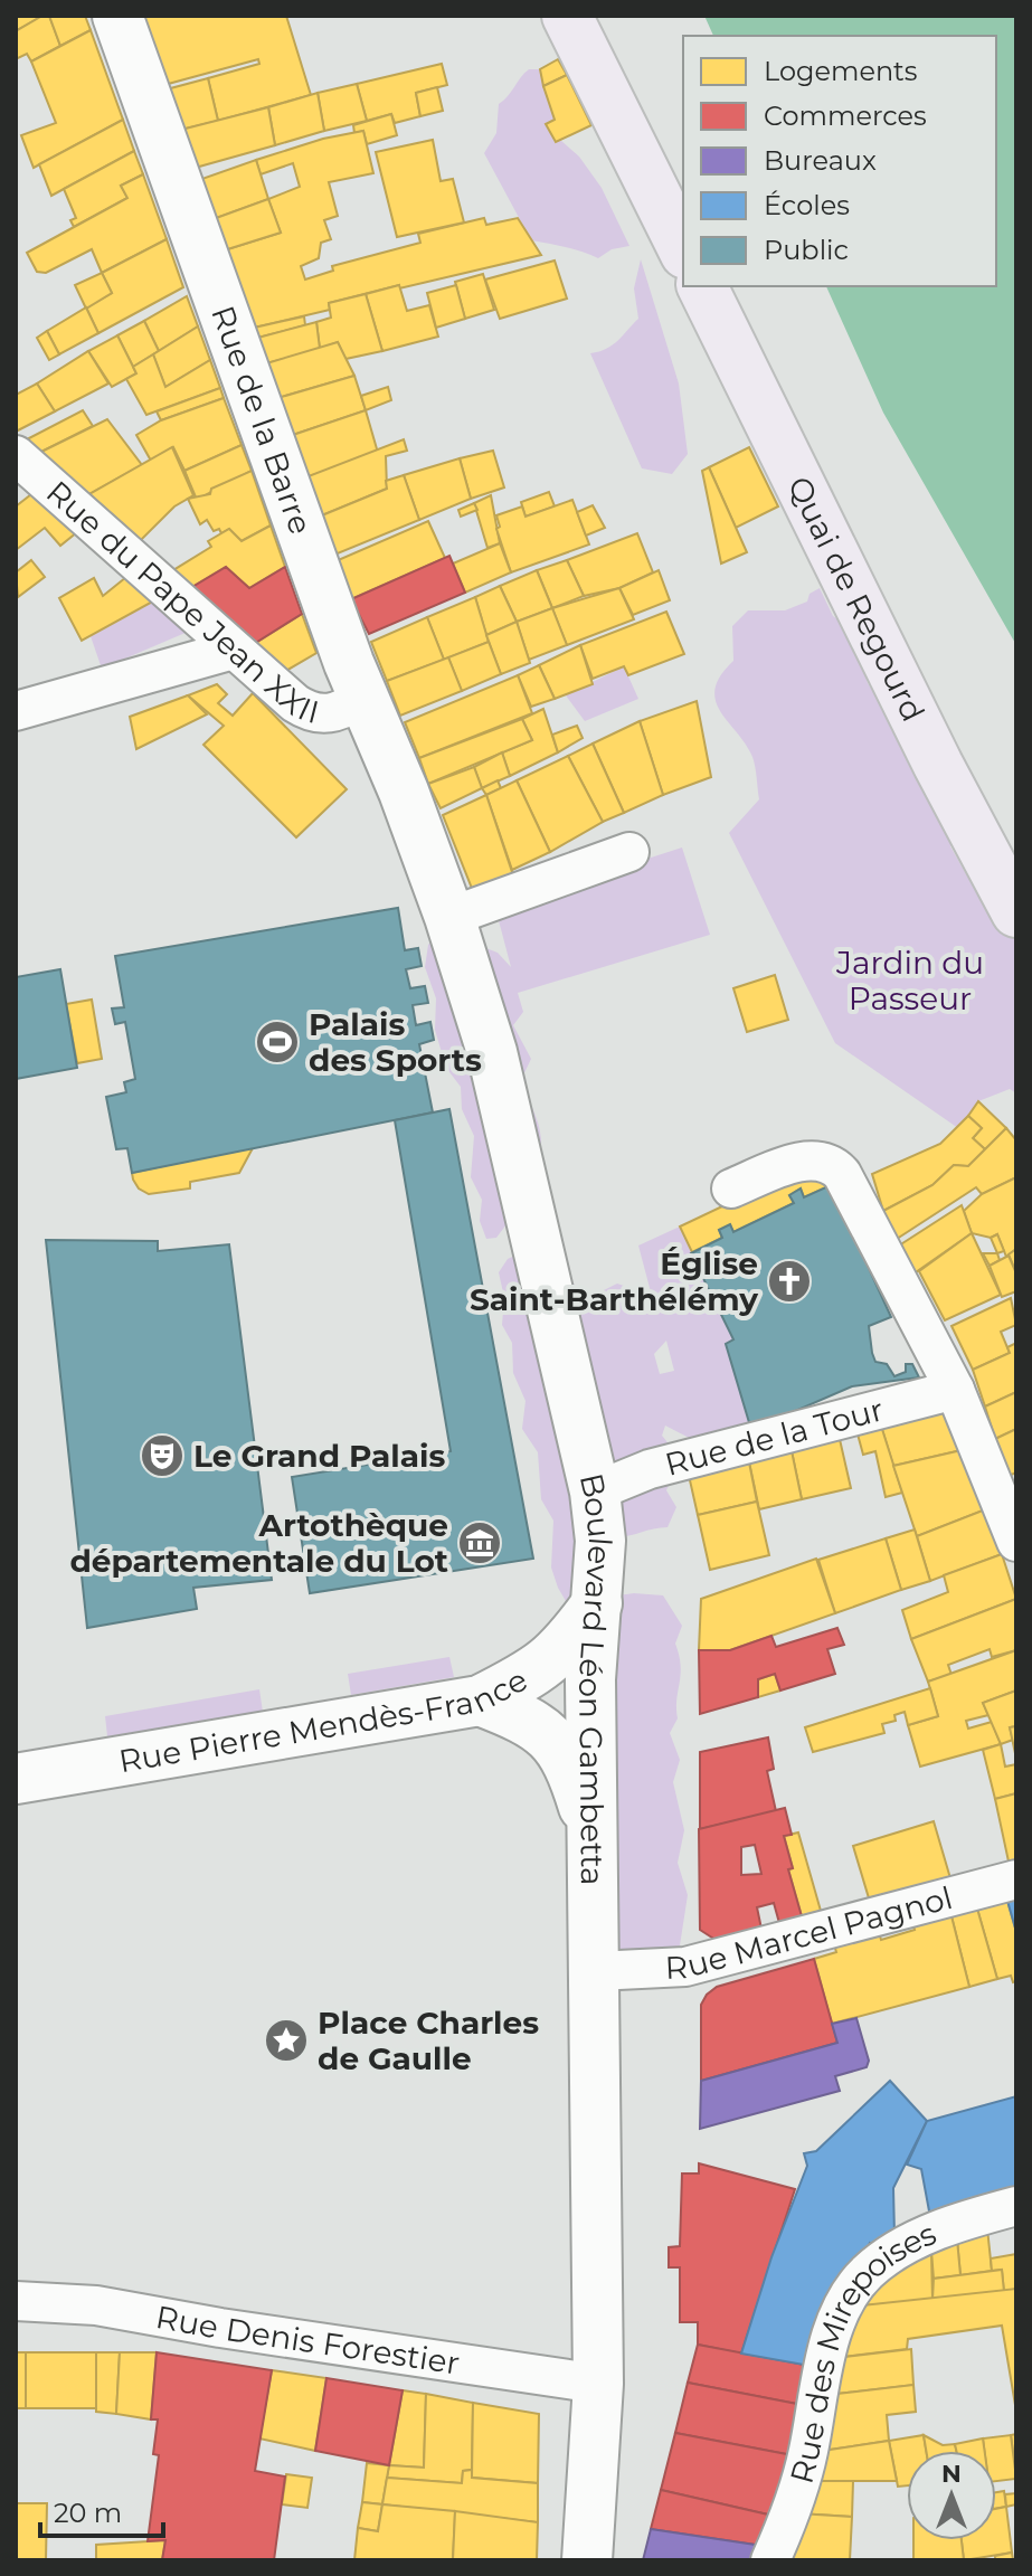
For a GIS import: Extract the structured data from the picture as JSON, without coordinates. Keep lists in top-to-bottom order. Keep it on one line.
{"streets":{"main road":["Rue de la Barre","Quai de Regourd","Boulevard Léon Gambetta","Rue Pierre Mendès-France"],"street":["Rue du Pape Jean XXII","Rue de la Tour","Rue Marcel Pagnol","Rue Denis Forestier","Rue des Mirepoises"]},"crossings":[["Rue de la Barre","Rue du Pape Jean XXII"],["Rue de la Barre","Boulevard Léon Gambetta"],["Rue de la Tour","Boulevard Léon Gambetta"],["Boulevard Léon Gambetta","Rue Pierre Mendès-France"],["Boulevard Léon Gambetta","Rue Marcel Pagnol"],["Boulevard Léon Gambetta","Rue Denis Forestier"]],"parks":["Jardin du Passeur"],"places":{"sports":["Palais des Sports"],"church":["Église Saint-Barthélémy"],"theatre":["Le Grand Palais"],"museum":["Artothèque départementale du Lot"],"place":["Place Charles de Gaulle"]},"legend":["Logements","Commerces","Bureaux","Écoles","Public"],"scale_bar":"20 m","north":"top"}
